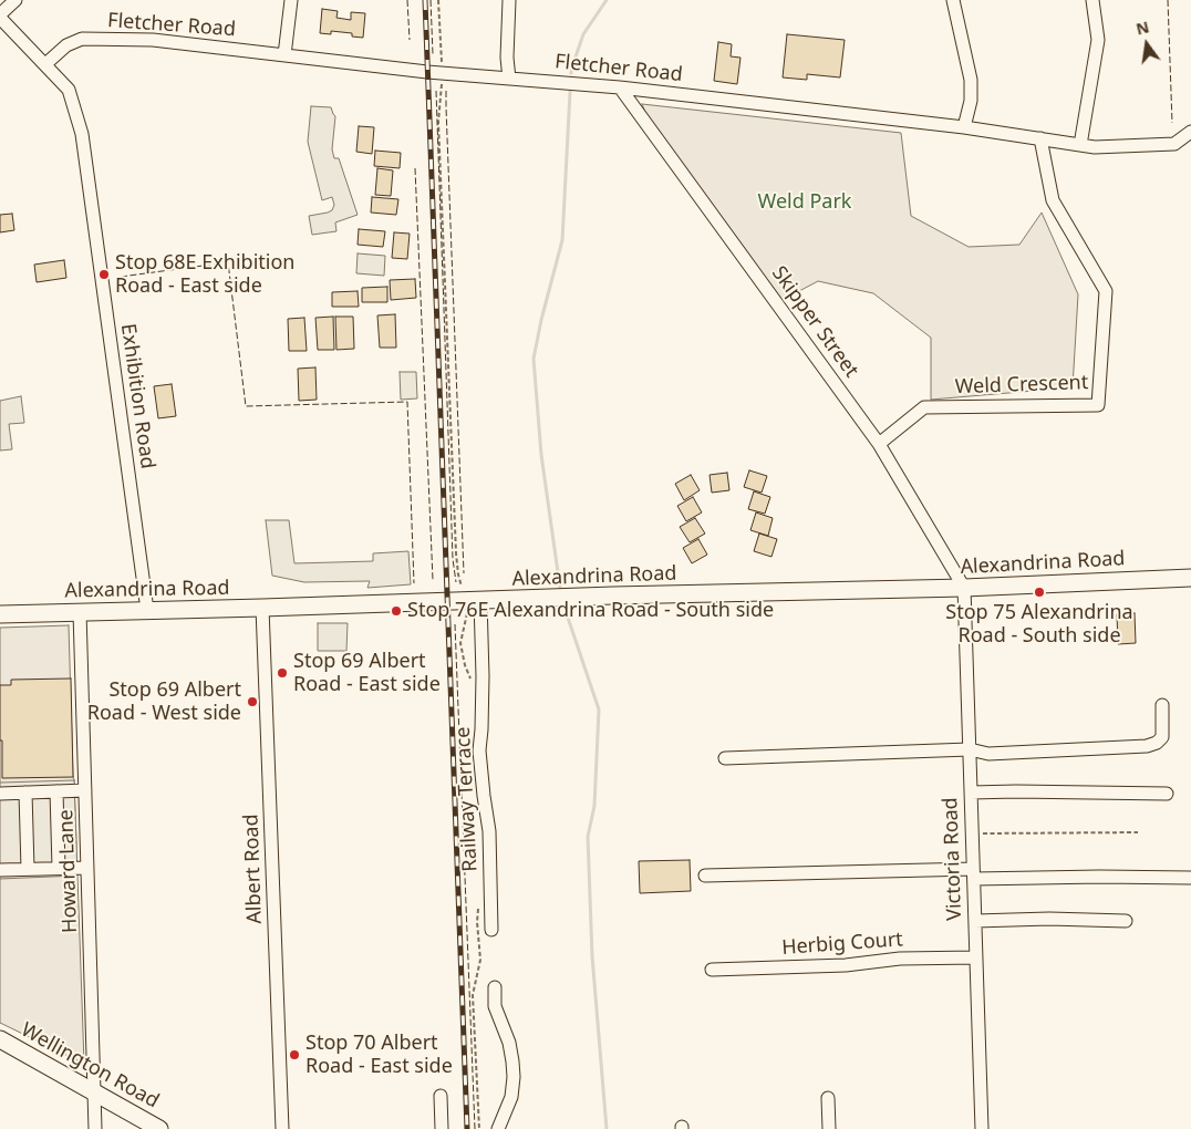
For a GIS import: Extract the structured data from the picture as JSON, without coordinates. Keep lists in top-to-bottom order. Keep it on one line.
{"streets":{"main road":["Alexandrina Road","Wellington Road"],"street":["Fletcher Road","Skipper Street","Weld Crescent","Exhibition Road","Railway Terrace","Victoria Road","Albert Road","Howard Lane","Herbig Court"]},"crossings":[["Fletcher Road","Skipper Street"],["Fletcher Road","Weld Crescent"],["Fletcher Road","Exhibition Road"],["Skipper Street","Weld Crescent"],["Skipper Street","Alexandrina Road"],["Skipper Street","Victoria Road"],["Exhibition Road","Alexandrina Road"],["Alexandrina Road","Railway Terrace"],["Alexandrina Road","Victoria Road"],["Alexandrina Road","Albert Road"],["Alexandrina Road","Howard Lane"],["Victoria Road","Herbig Court"],["Howard Lane","Wellington Road"]],"parks":["Weld Park"],"places":["Stop 68E Exhibition Road - East side","Stop 75 Alexandrina Road - South side","Stop 76E Alexandrina Road - South side","Stop 69 Albert Road - East side","Stop 69 Albert Road - West side","Stop 70 Albert Road - East side"],"north":"top"}
